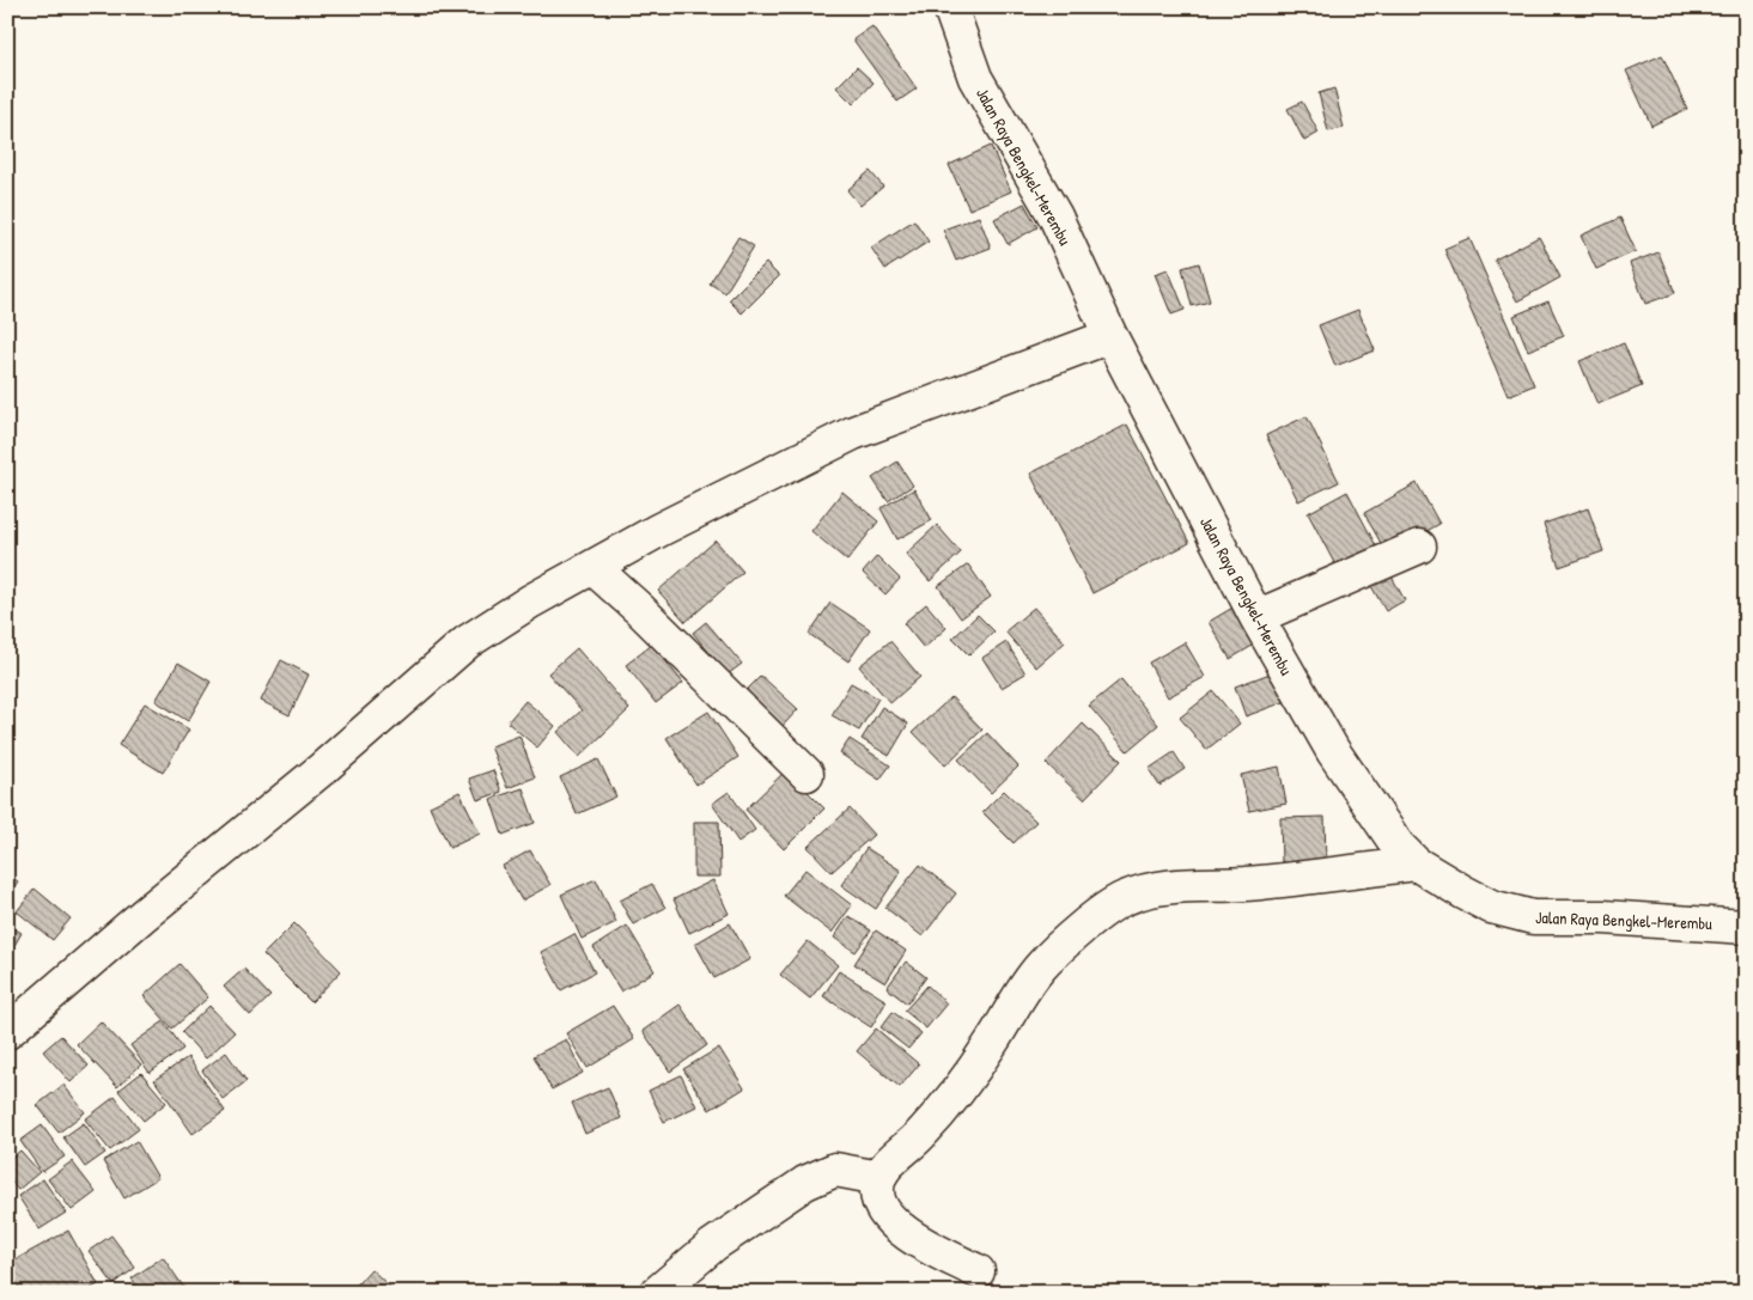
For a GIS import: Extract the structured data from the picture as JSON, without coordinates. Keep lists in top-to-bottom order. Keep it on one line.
{"streets":{"street":["Jalan Raya Bengkel-Merembu"]}}
